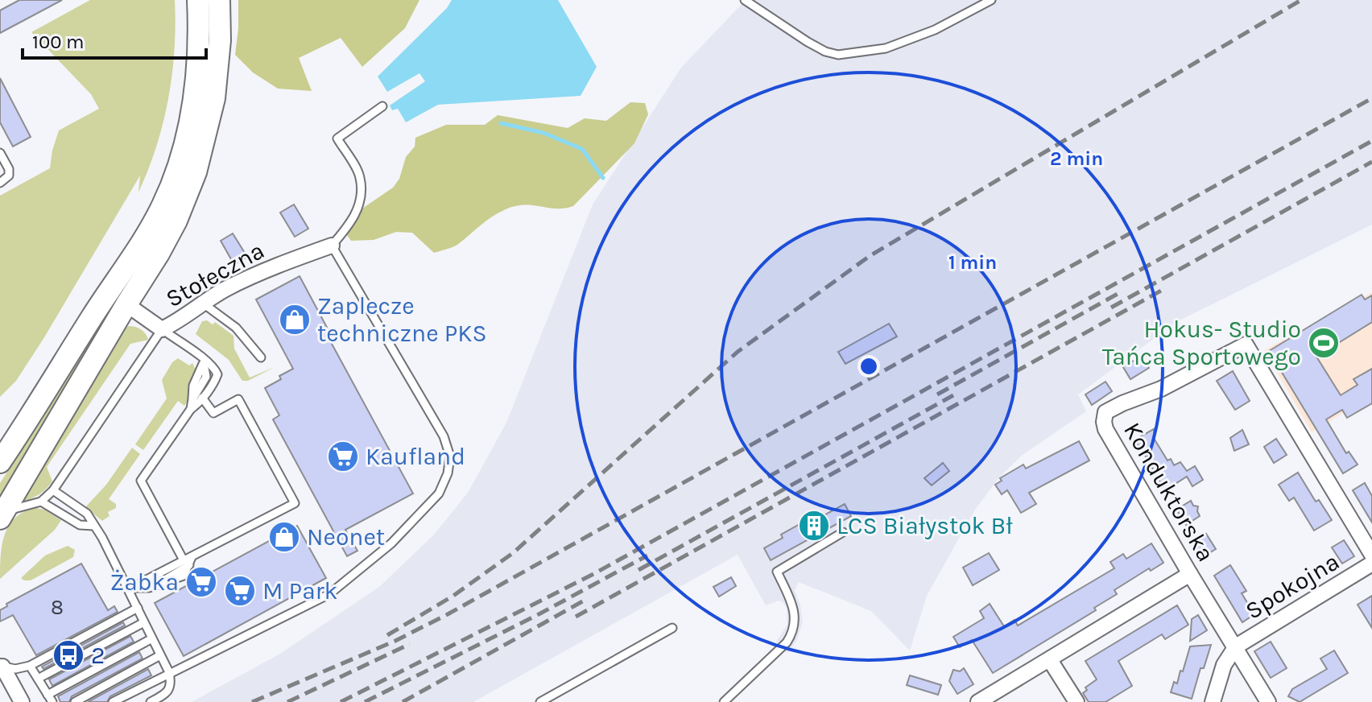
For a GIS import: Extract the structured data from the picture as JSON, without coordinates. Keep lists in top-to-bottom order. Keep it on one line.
{"streets":{"street":["Stołeczna","Konduktorska","Spokojna"]},"crossings":[["Konduktorska","Spokojna"]],"places":{"shop":["Zaplecze techniczne PKS","Neonet"],"sports":["Hokus- Studio Tańca Sportowego"],"supermarket":["Kaufland","Żabka","M Park"],"building":["LCS Białystok Bł"],"bus stop":["2"]},"house_numbers":["8"],"scale_bar":"100 m","rings":["2 min","1 min"]}
